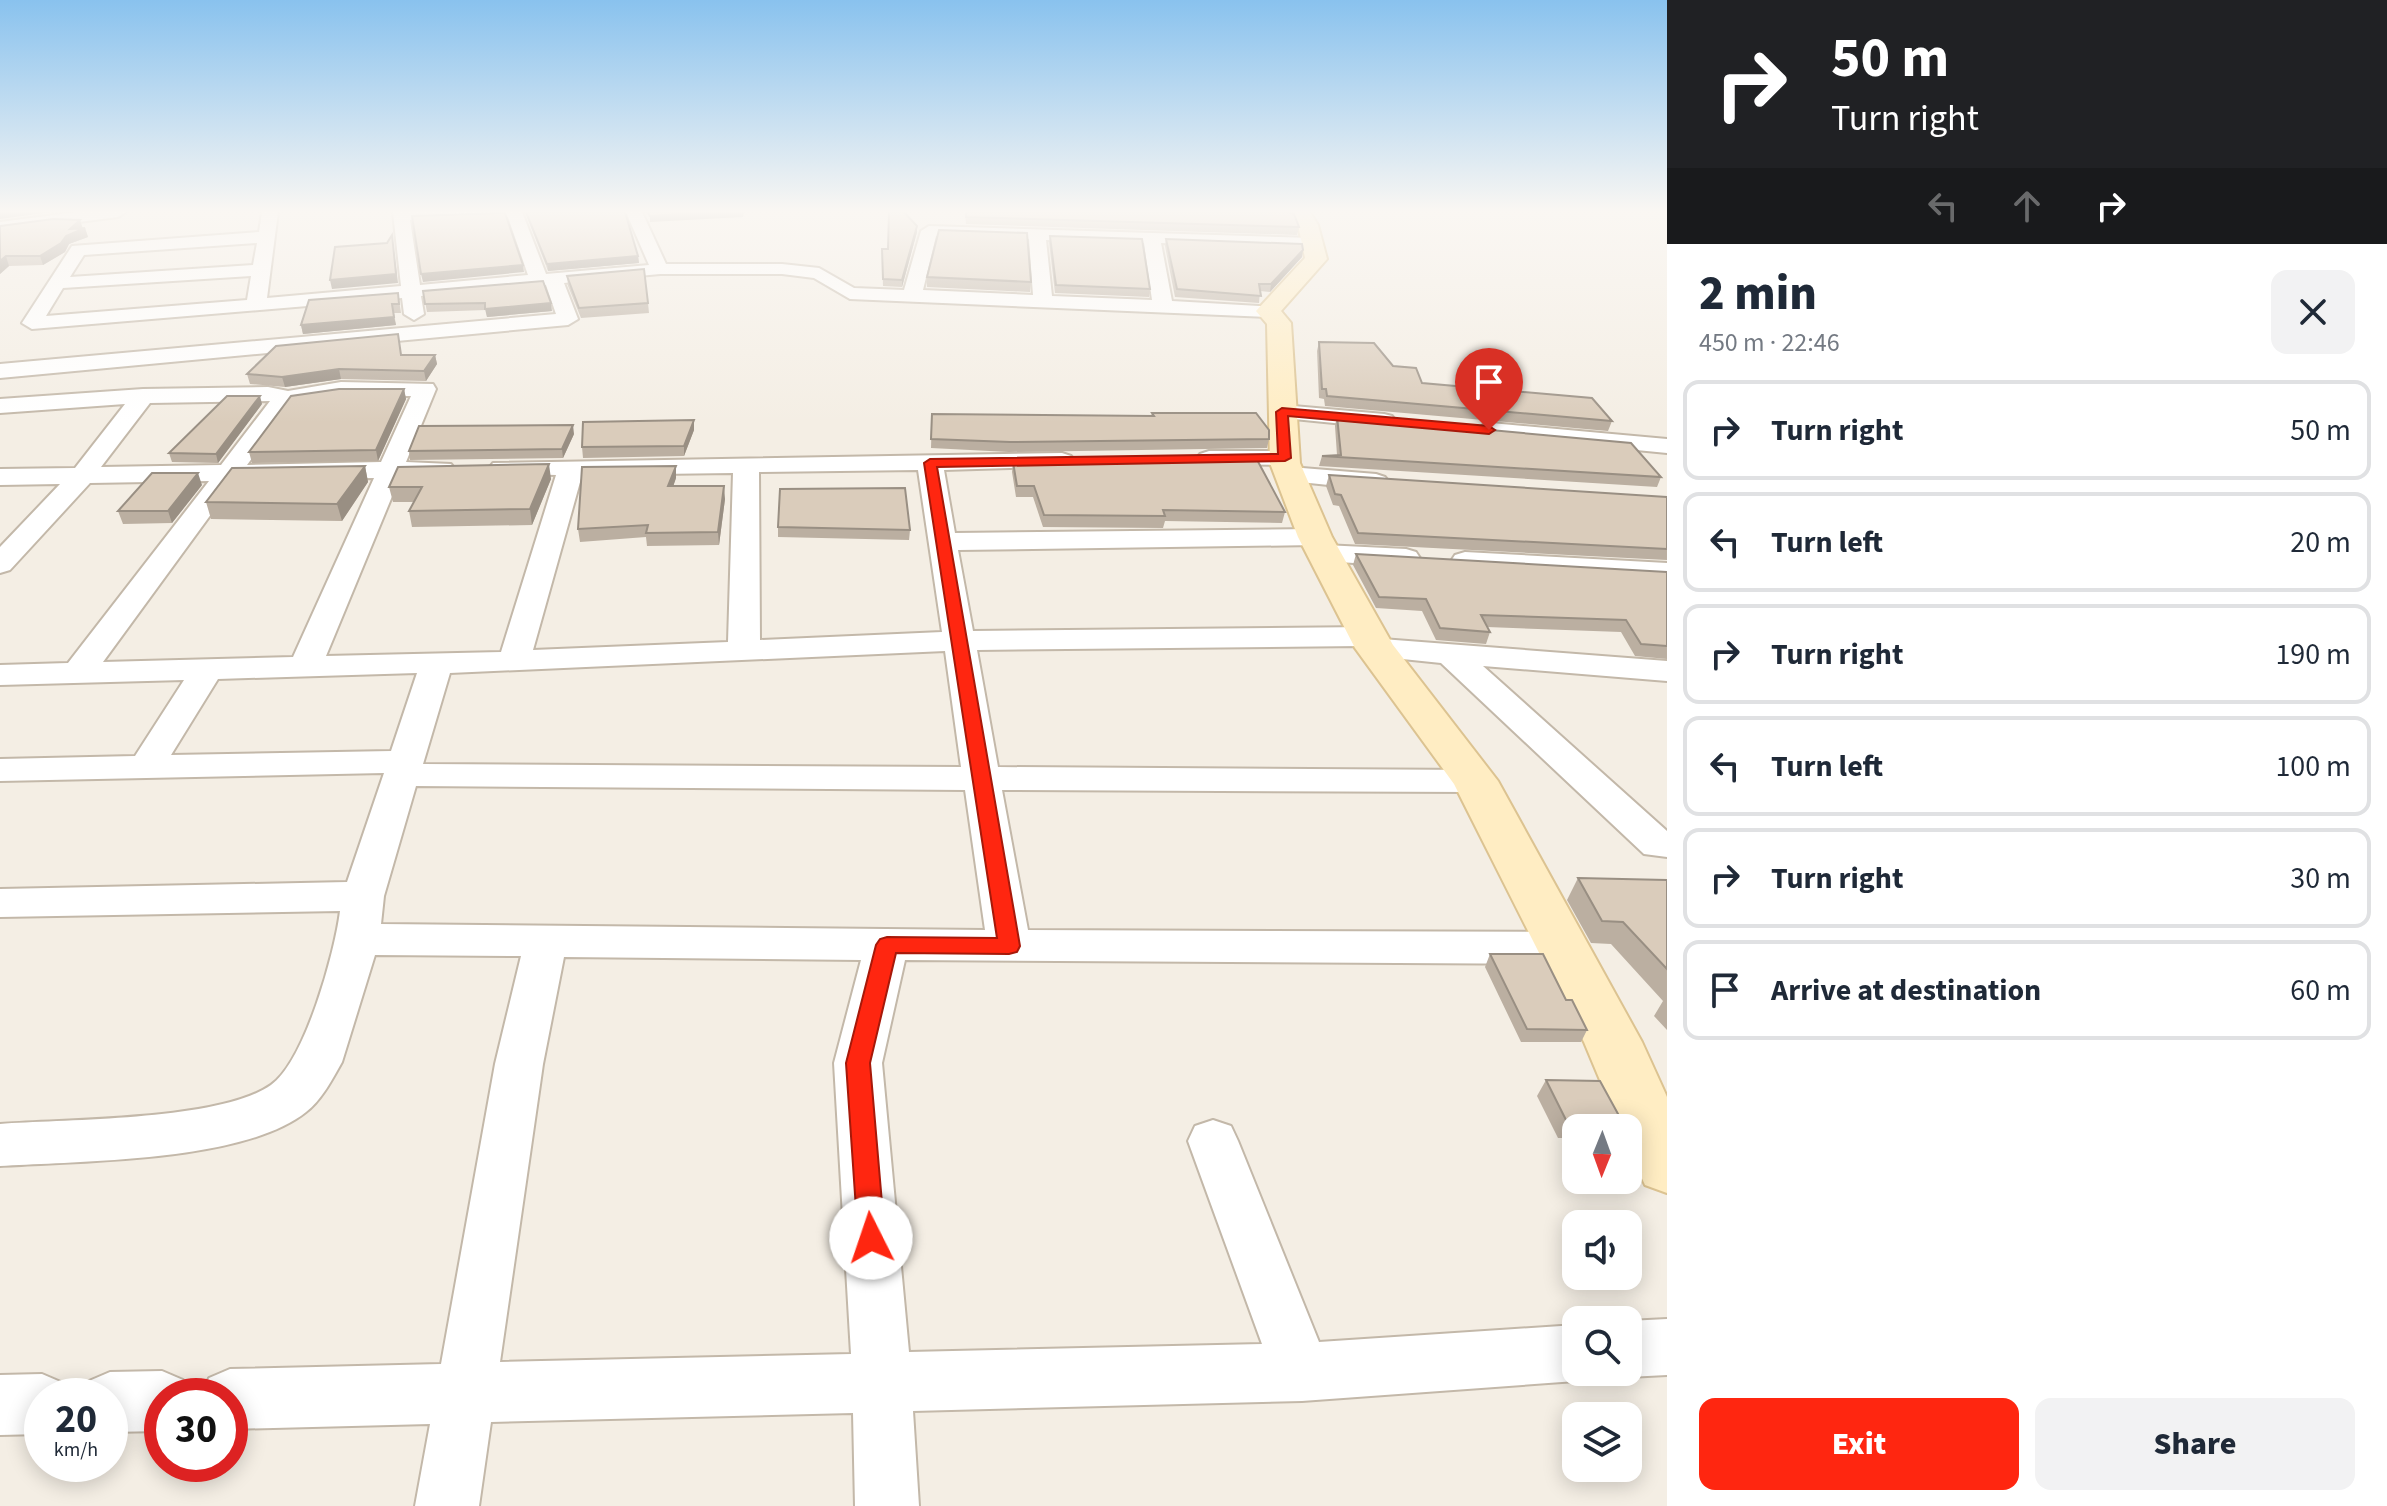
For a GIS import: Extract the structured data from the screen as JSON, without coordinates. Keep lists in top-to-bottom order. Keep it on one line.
{"north":"bottom","page":{"turn":["50 m","Turn right"],"heading":["2 min","450 m · 22:46"],"list":[{"name":"Turn right","value":"50 m"},{"name":"Turn left","value":"20 m"},{"name":"Turn right","value":"190 m"},{"name":"Turn left","value":"100 m"},{"name":"Turn right","value":"30 m"},{"name":"Arrive at destination","value":"60 m"}],"speed":"20 km/h","limit":"30","buttons":["Exit","Share"]}}
